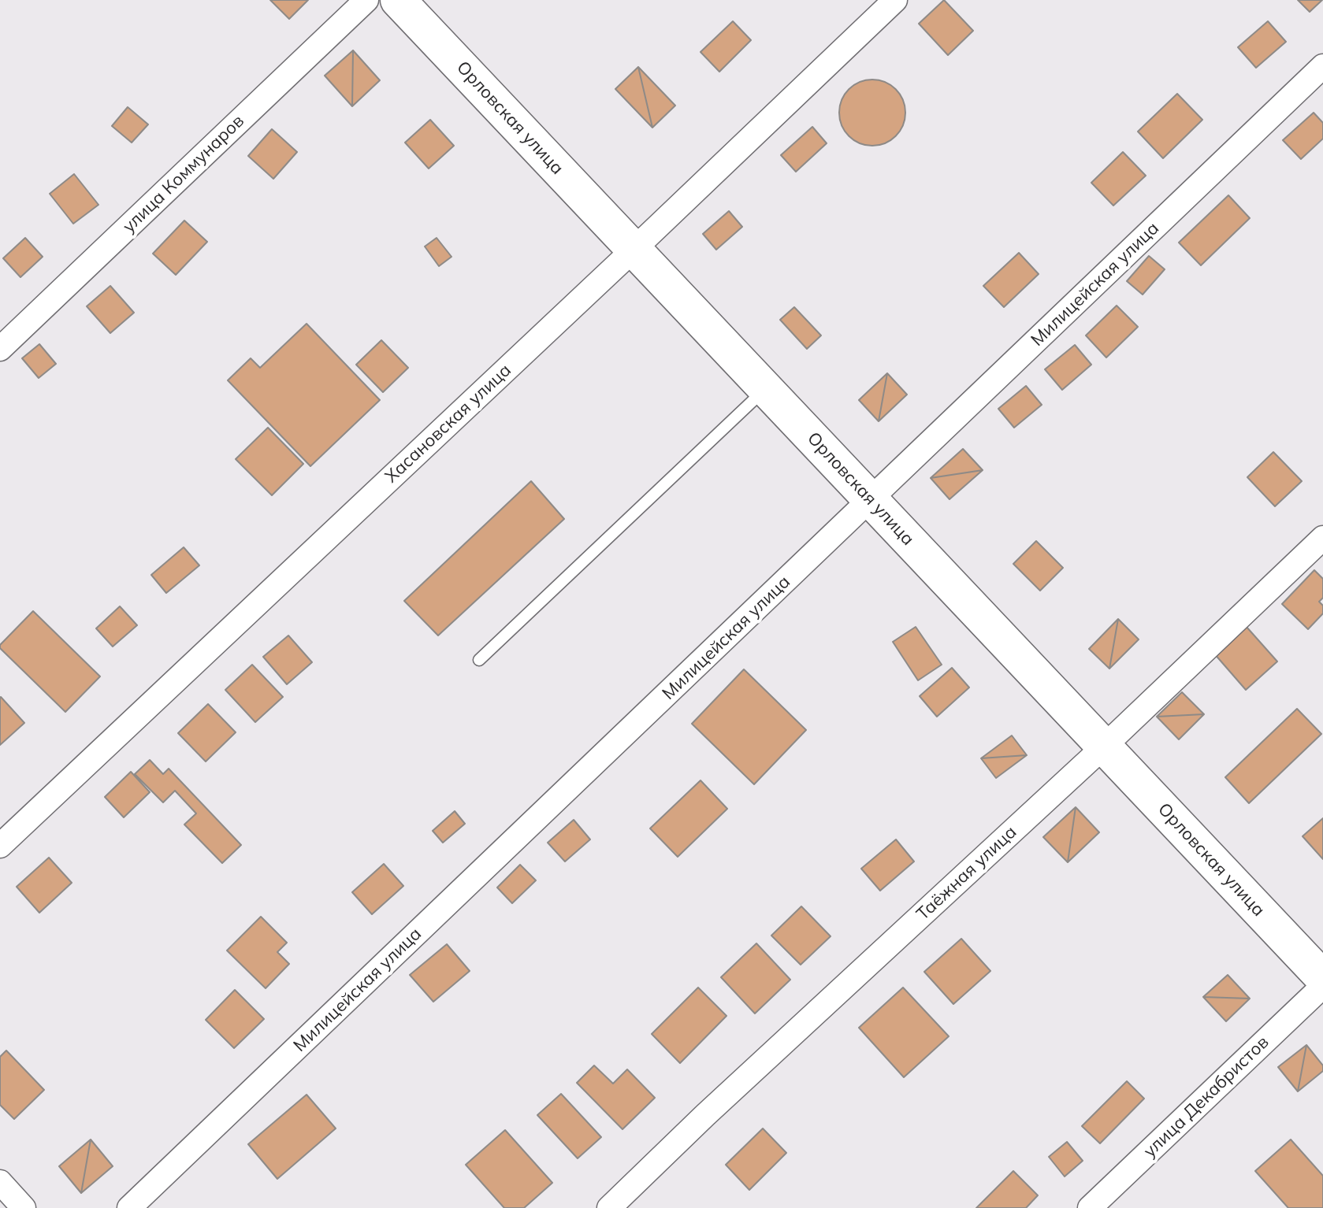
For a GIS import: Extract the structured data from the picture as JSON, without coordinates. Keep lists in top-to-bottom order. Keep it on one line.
{"streets":{"highway":["Орловская улица"],"street":["улица Коммунаров","Милицейская улица","Хасановская улица","Таёжная улица","улица Декабристов"]},"crossings":[["Орловская улица","Милицейская улица"],["Орловская улица","Хасановская улица"],["Орловская улица","Таёжная улица"]]}
